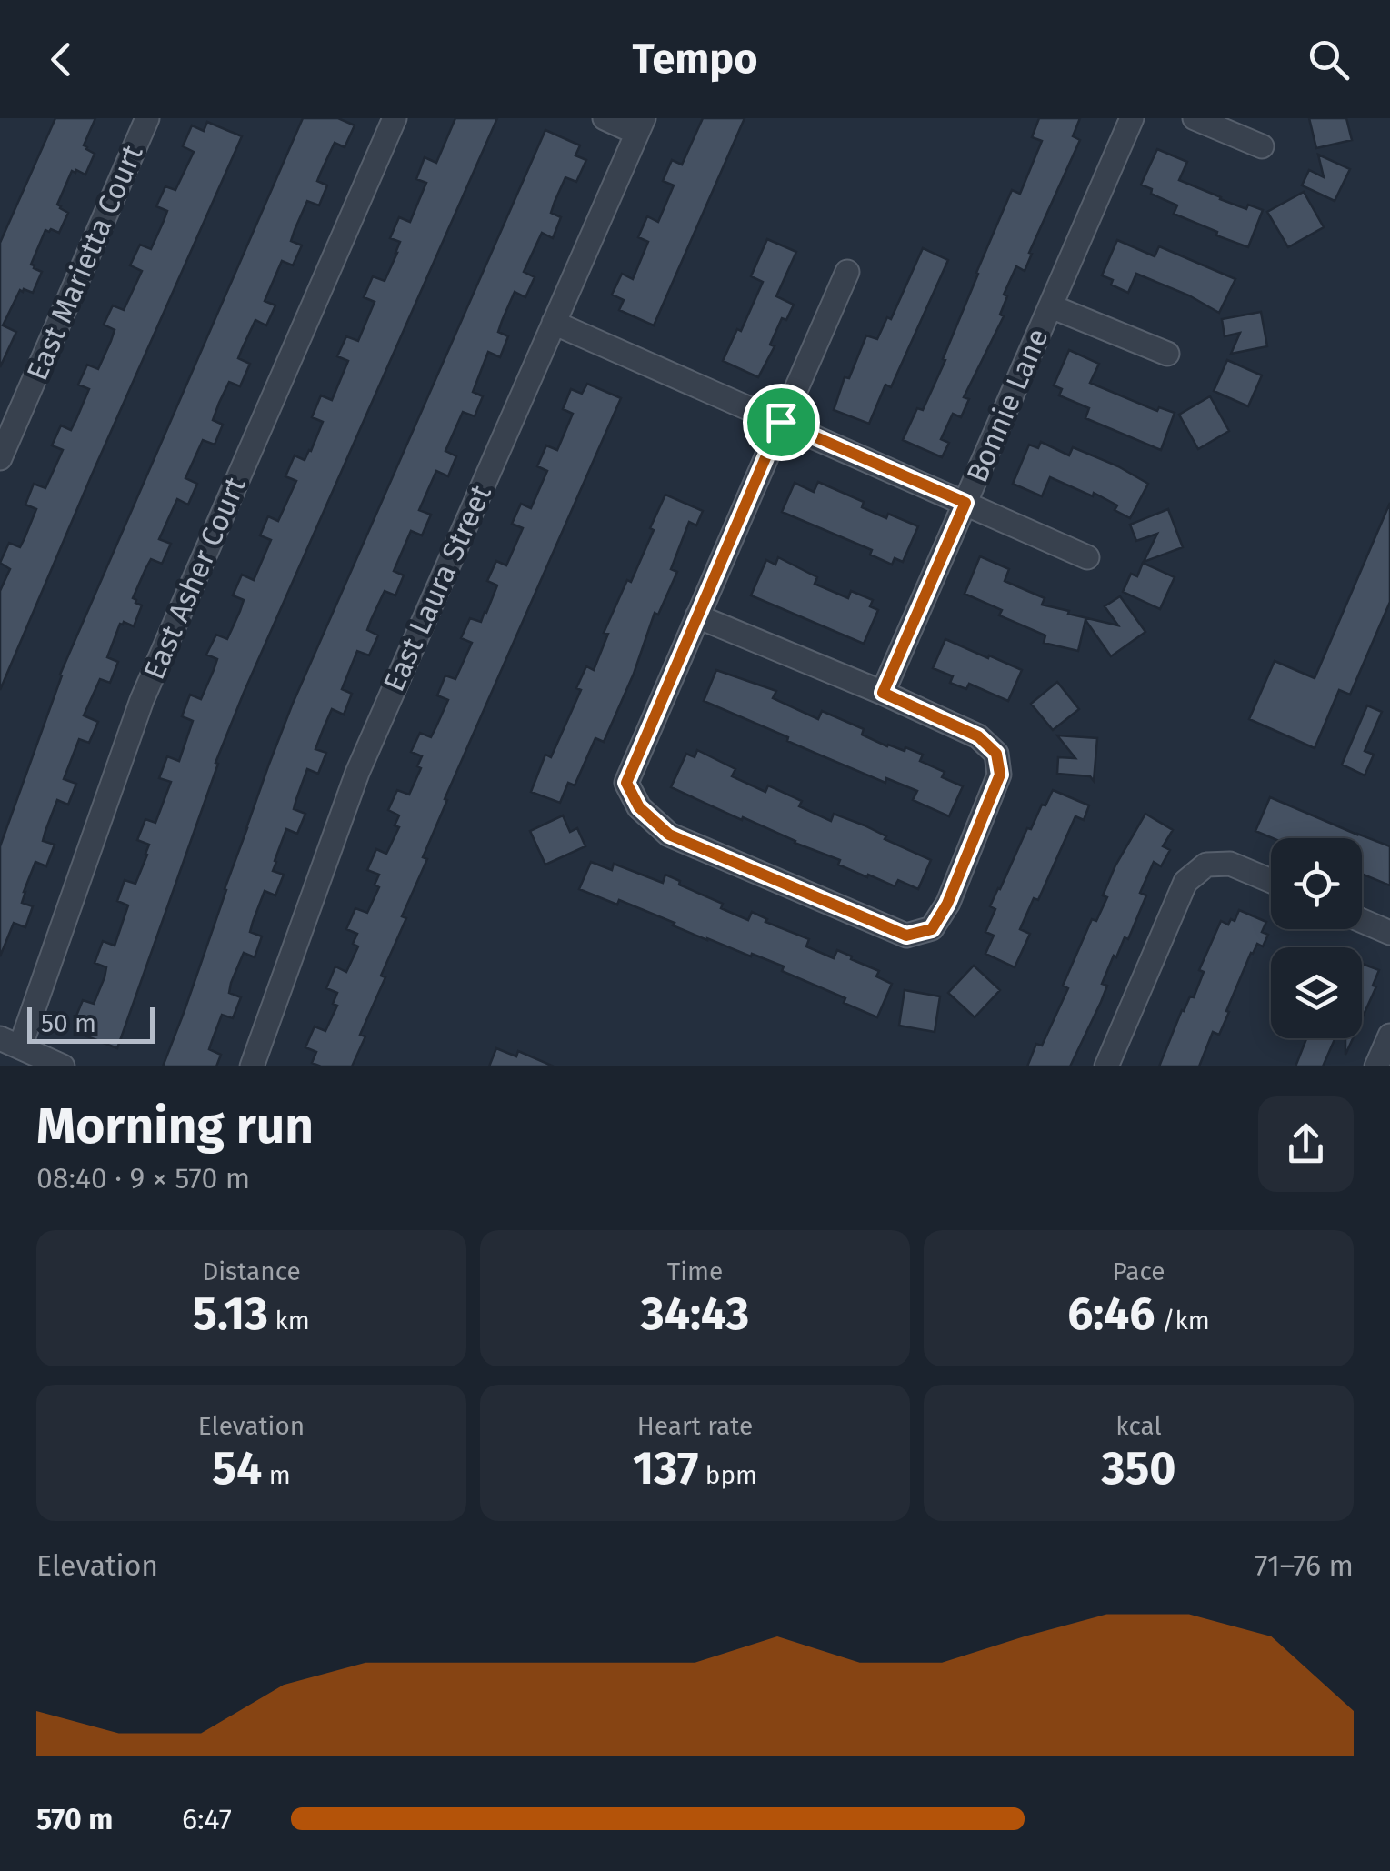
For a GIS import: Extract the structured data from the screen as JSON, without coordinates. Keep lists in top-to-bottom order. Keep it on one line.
{"streets":{"street":["East Marietta Court","Bonnie Lane","East Asher Court","East Laura Street"]},"scale_bar":"50 m","page":{"header":"Tempo","scale":"50 m","heading":["Morning run","08:40 · 9 × 570 m"],"stats":[["Distance","5.13 km"],["Time","34:43"],["Pace","6:46 /km"],["Elevation","54 m"],["Heart rate","137 bpm"],["kcal","350"]],"chart":["Elevation","71–76 m"],"list":[{"name":"570 m","note":"6:47"}]}}
